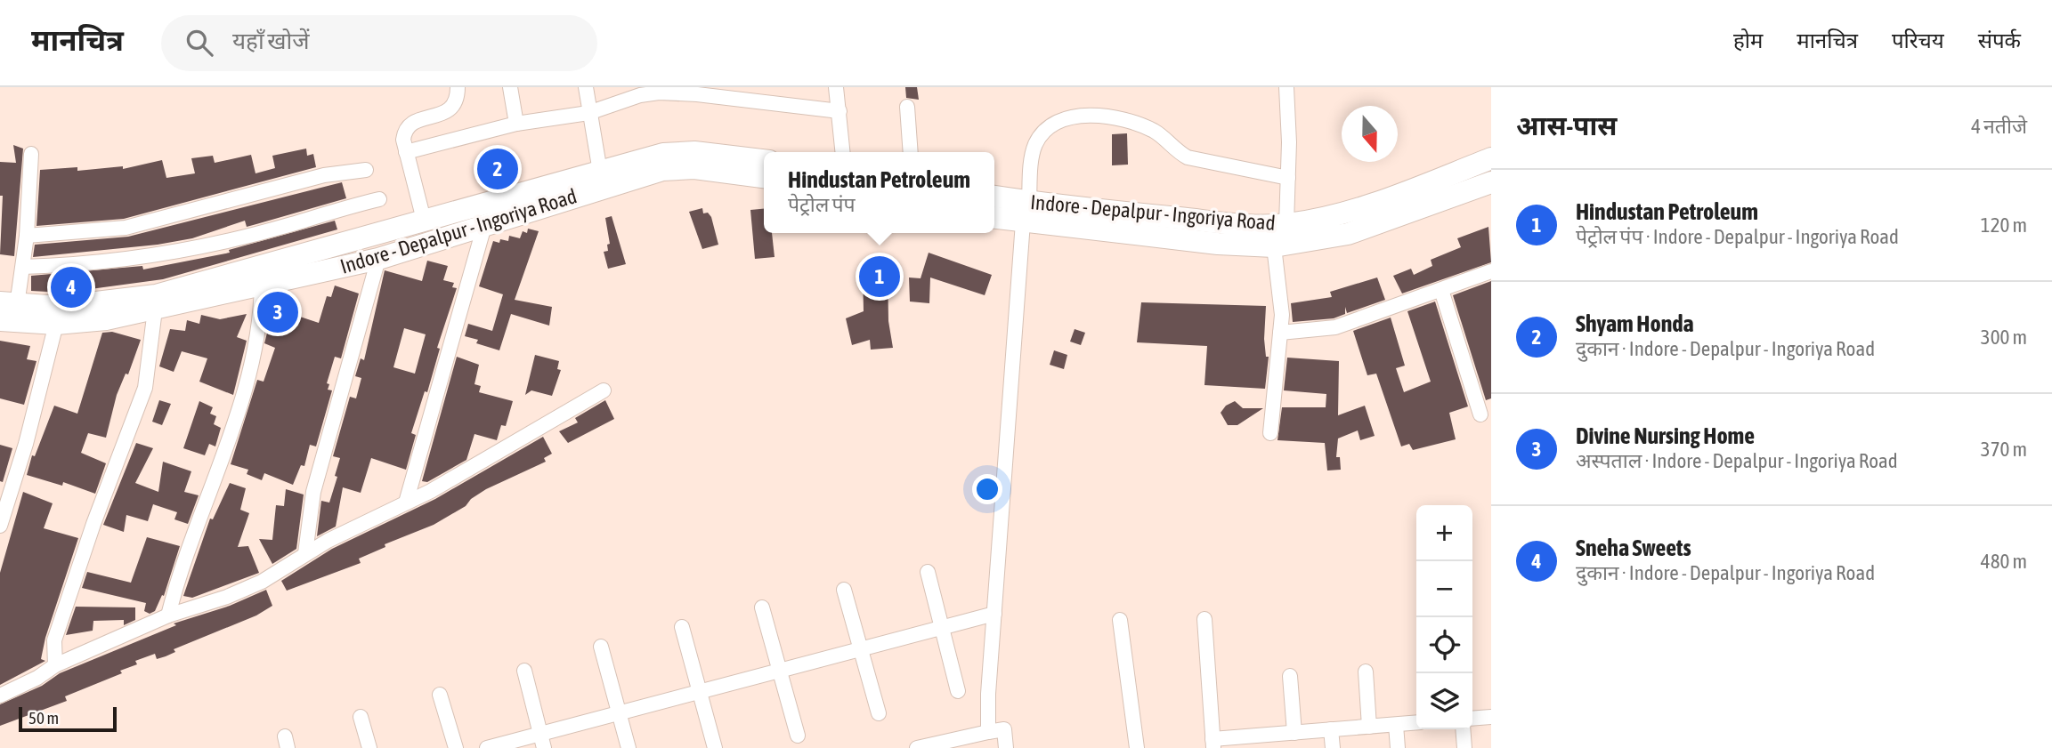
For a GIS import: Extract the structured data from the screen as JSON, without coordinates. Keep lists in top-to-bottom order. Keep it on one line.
{"streets":{"main road":["Indore - Depalpur - Ingoriya Road"]},"scale_bar":"50 m","north":"bottom","page":{"header":"मानचित्र","search":"यहाँ खोजें","nav":["होम","मानचित्र","परिचय","संपर्क"],"heading":["आस-पास","4 नतीजे"],"pins":["2","1","4","3"],"popup":["Hindustan Petroleum","पेट्रोल पंप"],"list":[{"mark":"1","name":"Hindustan Petroleum","note":"पेट्रोल पंप · Indore - Depalpur - Ingoriya Road","value":"120 m"},{"mark":"2","name":"Shyam Honda","note":"दुकान · Indore - Depalpur - Ingoriya Road","value":"300 m"},{"mark":"3","name":"Divine Nursing Home","note":"अस्पताल · Indore - Depalpur - Ingoriya Road","value":"370 m"},{"mark":"4","name":"Sneha Sweets","note":"दुकान · Indore - Depalpur - Ingoriya Road","value":"480 m"}],"map_buttons":["+","−"],"scale":"50 m"}}
